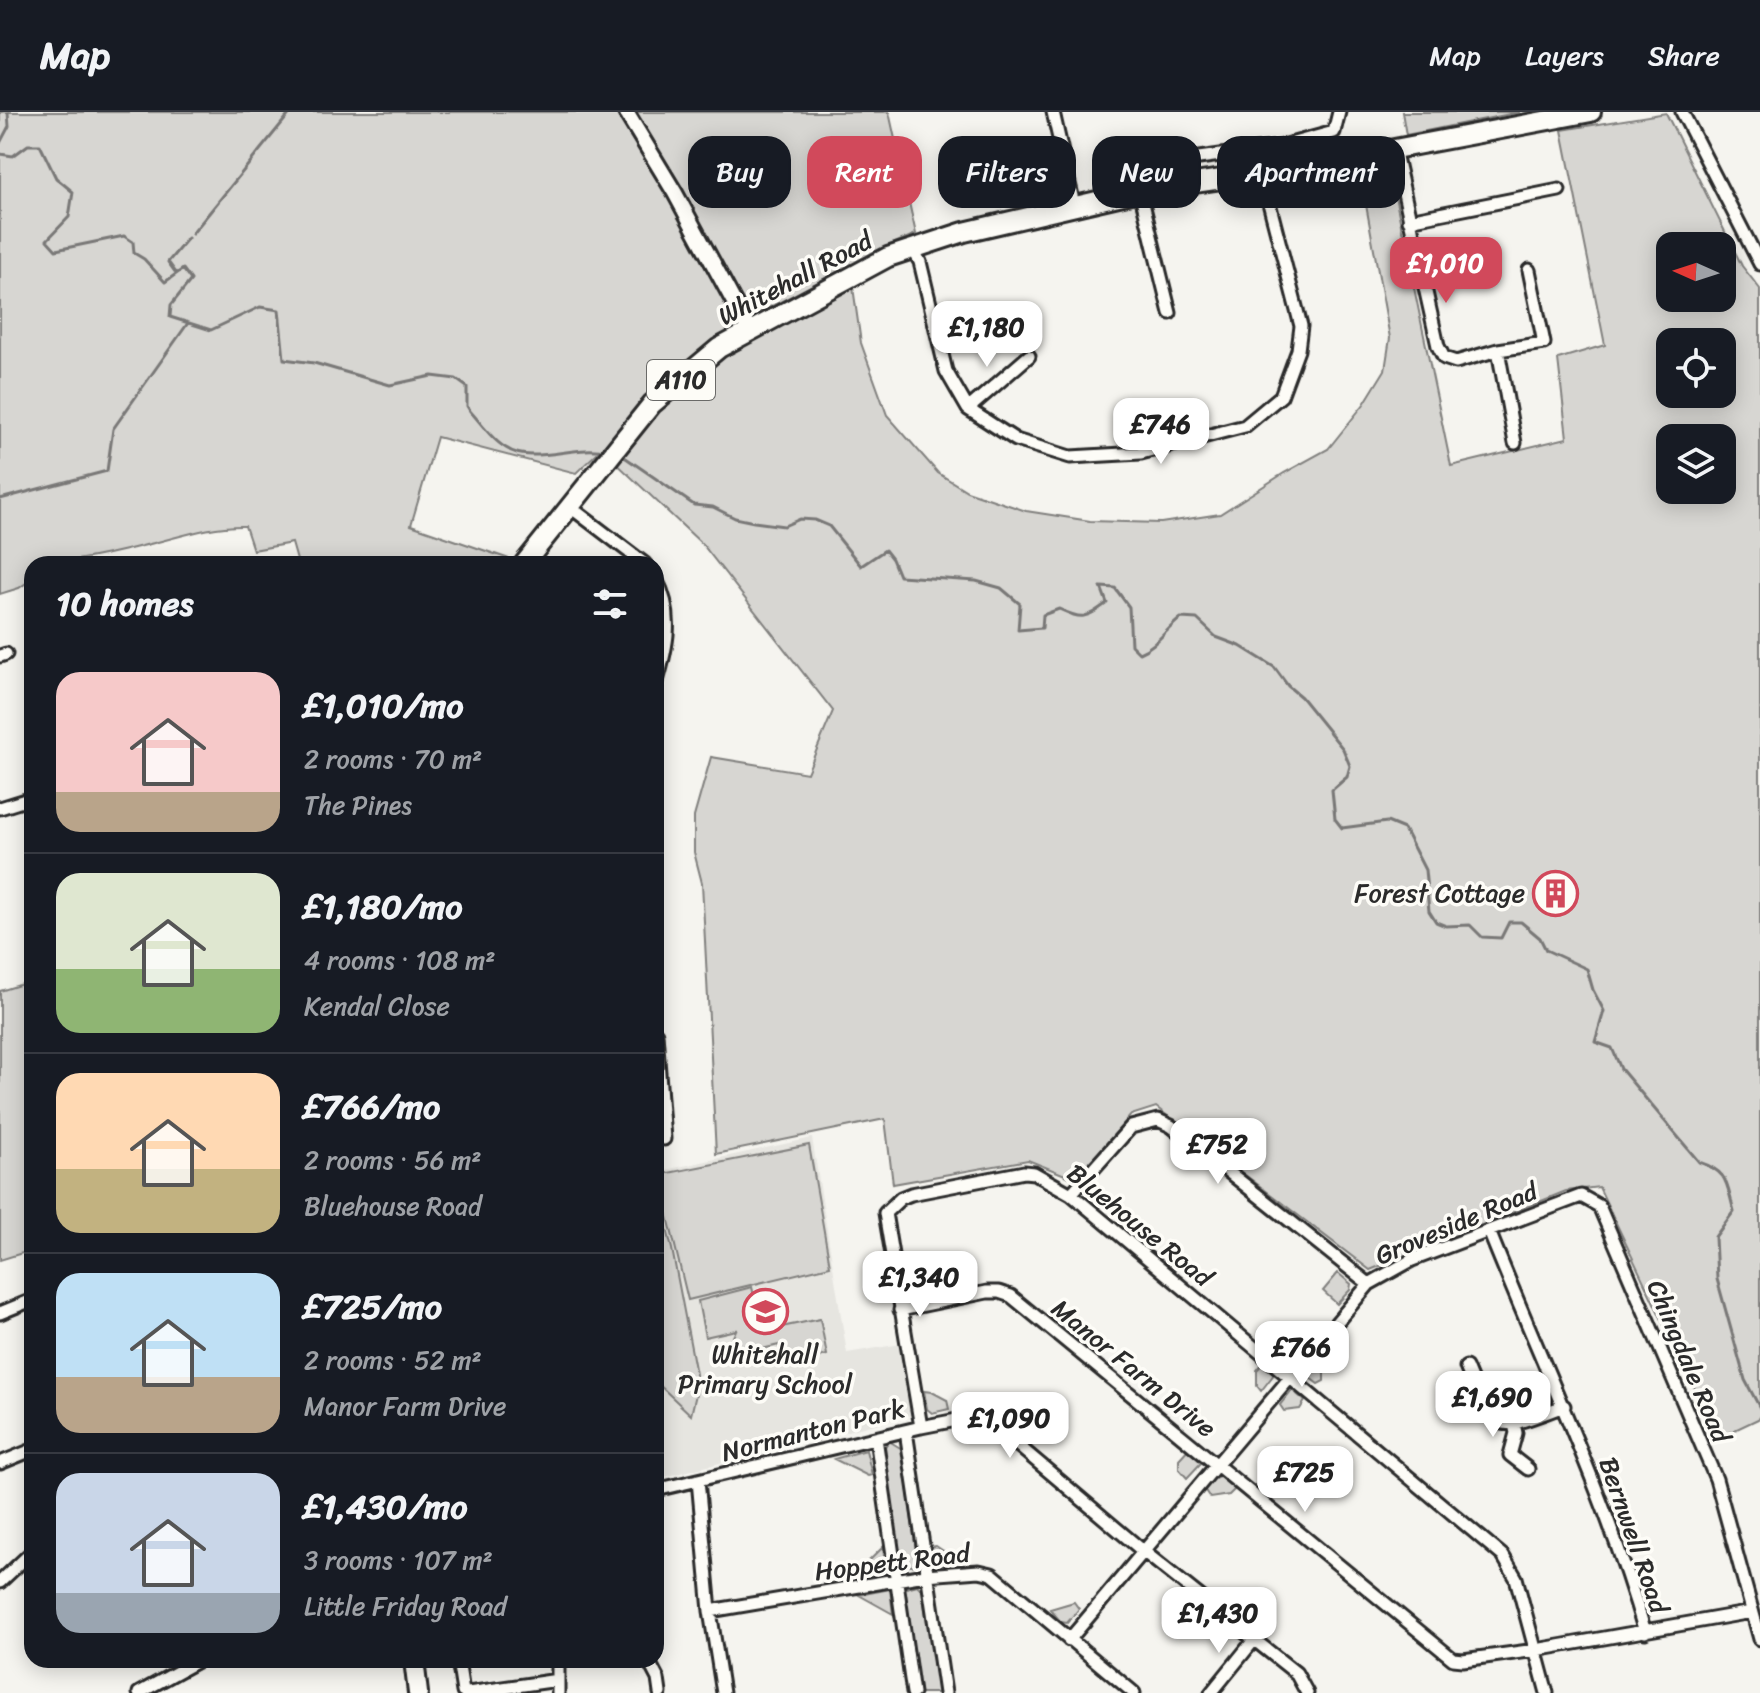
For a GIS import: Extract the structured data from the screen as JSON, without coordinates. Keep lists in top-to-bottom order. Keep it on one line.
{"streets":{"main road":["Whitehall Road","A110"],"street":["Groveside Road","Bluehouse Road","Chingdale Road","Manor Farm Drive","Normanton Park","Bernwell Road","Hoppett Road"]},"crossings":[["Groveside Road","Bluehouse Road"],["Groveside Road","Chingdale Road"],["Groveside Road","Manor Farm Drive"],["Groveside Road","Normanton Park"],["Groveside Road","Bernwell Road"],["Groveside Road","Hoppett Road"],["Bluehouse Road","Manor Farm Drive"],["Bluehouse Road","Normanton Park"],["Chingdale Road","Manor Farm Drive"],["Manor Farm Drive","Bernwell Road"]],"places":{"building":["Forest Cottage"],"school or university":["Whitehall Primary School"]},"north":"left","page":{"header":"Map","nav":["Map","Layers","Share"],"chip":["Buy","Rent","Filters","New","Apartment"],"price":["£1,010","£1,180","£746","£752","£1,340","£766","£1,690","£1,090","£725","£1,430"],"heading":"10 homes","list":[{"name":"£1,010/mo","note":"2 rooms · 70 m² · The Pines"},{"name":"£1,180/mo","note":"4 rooms · 108 m² · Kendal Close"},{"name":"£766/mo","note":"2 rooms · 56 m² · Bluehouse Road"},{"name":"£725/mo","note":"2 rooms · 52 m² · Manor Farm Drive"},{"name":"£1,430/mo","note":"3 rooms · 107 m² · Little Friday Road"}]}}
